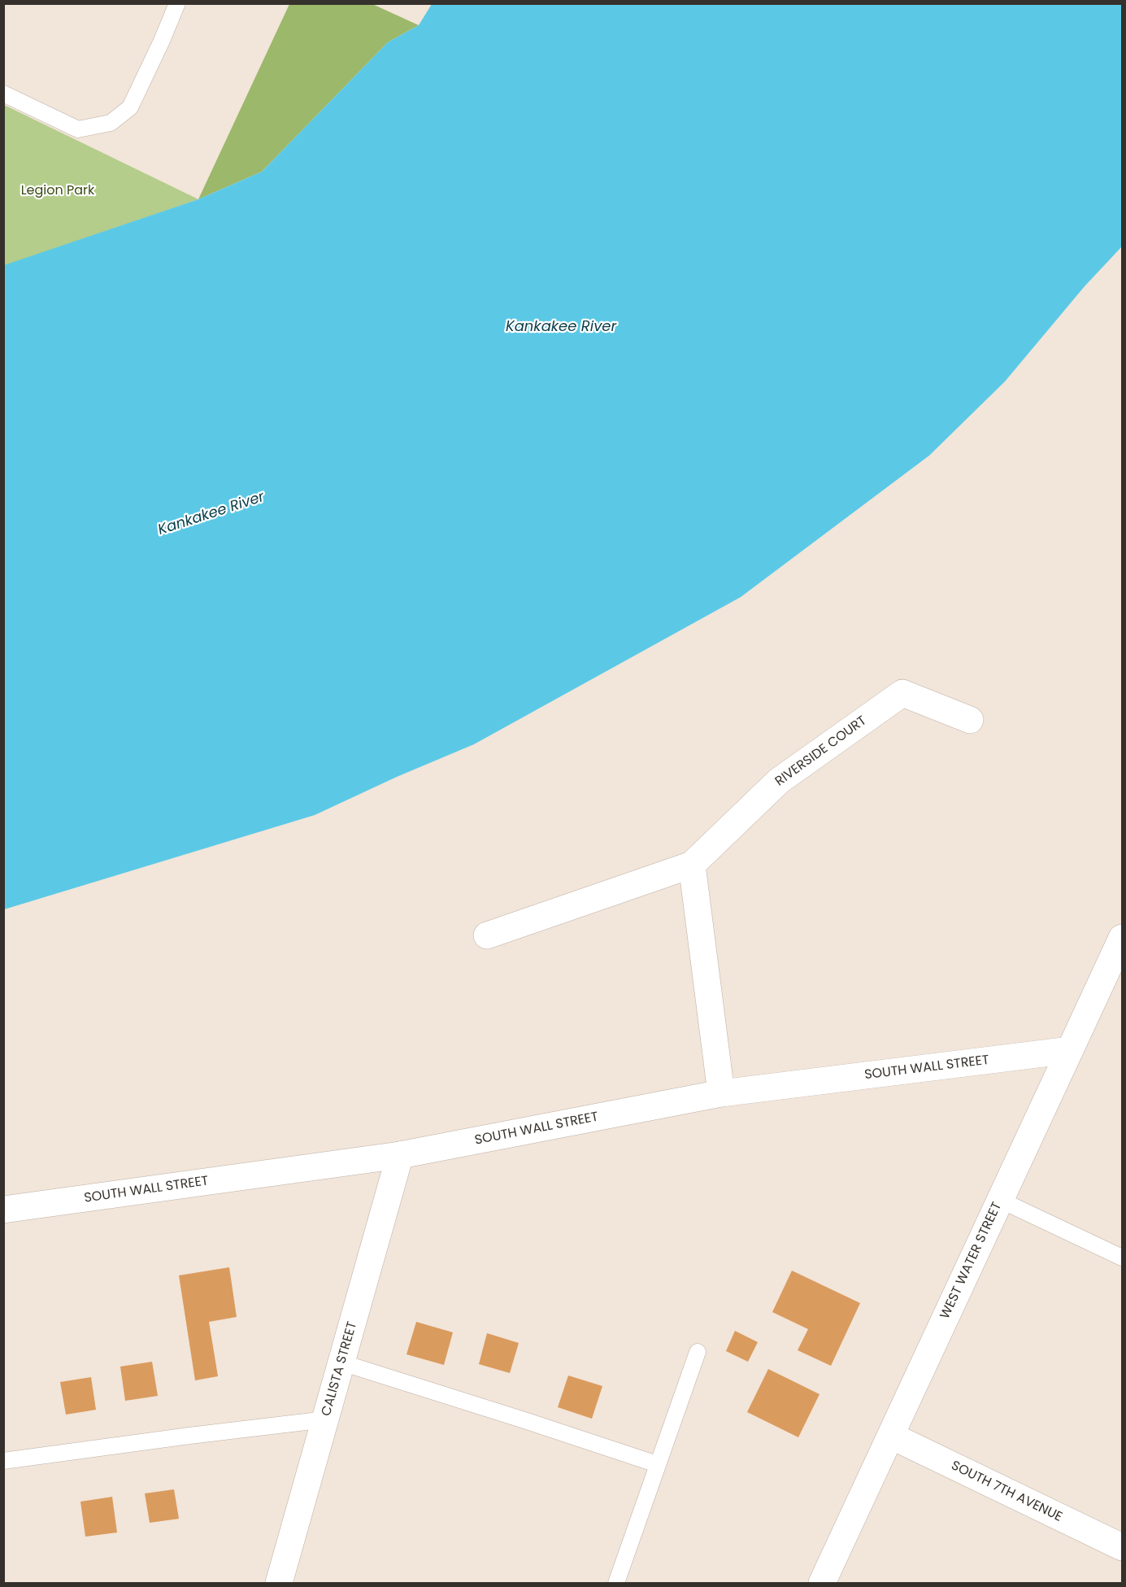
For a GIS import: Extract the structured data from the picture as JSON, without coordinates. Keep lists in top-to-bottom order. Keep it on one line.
{"streets":{"street":["RIVERSIDE COURT","SOUTH WALL STREET","WEST WATER STREET","CALISTA STREET","SOUTH 7TH AVENUE"]},"crossings":[["SOUTH WALL STREET","WEST WATER STREET"],["SOUTH WALL STREET","CALISTA STREET"],["WEST WATER STREET","SOUTH 7TH AVENUE"]],"water":["Kankakee River"],"parks":["Legion Park"]}
